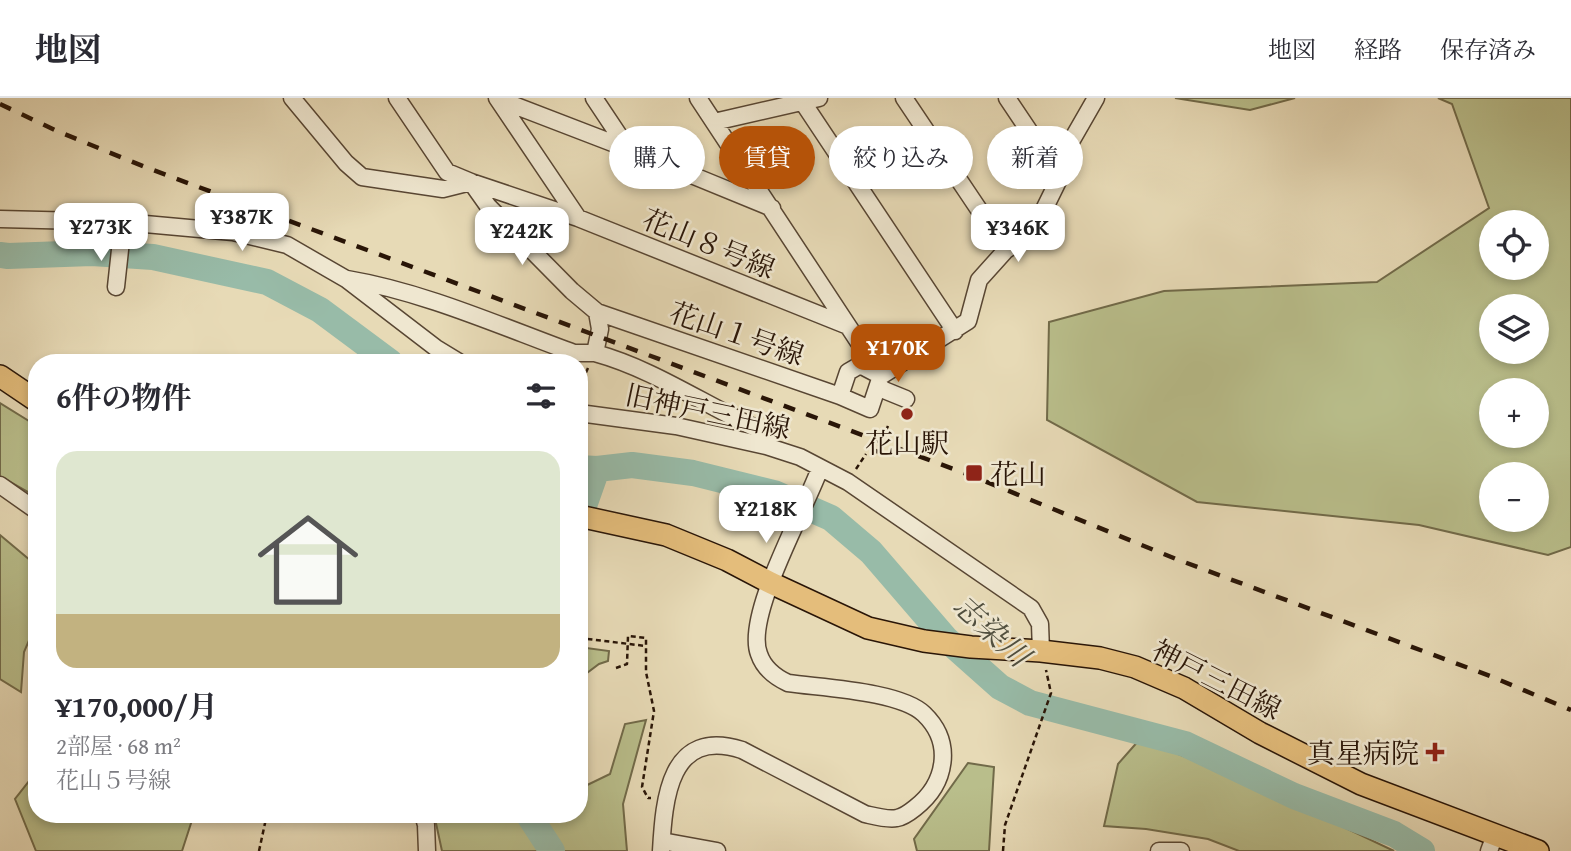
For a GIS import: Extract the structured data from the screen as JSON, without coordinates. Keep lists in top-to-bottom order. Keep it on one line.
{"streets":{"main road":["神戸三田線"],"street":["花山８号線","花山１号線","旧神戸三田線"]},"crossings":[["花山８号線","花山１号線"],["旧神戸三田線","神戸三田線"]],"water":["志染川"],"places":{"other":["花山駅"],"transit":["花山"],"health":["真星病院"]},"page":{"header":"地図","nav":["地図","経路","保存済み"],"chip":["購入","賃貸","絞り込み","新着"],"price":["¥387K","¥273K","¥346K","¥242K","¥170K","¥218K"],"map_buttons":["+","−"],"heading":"6件の物件","list":[{"name":"¥170,000/月","note":"2部屋 · 68 m² · 花山５号線"}]}}
